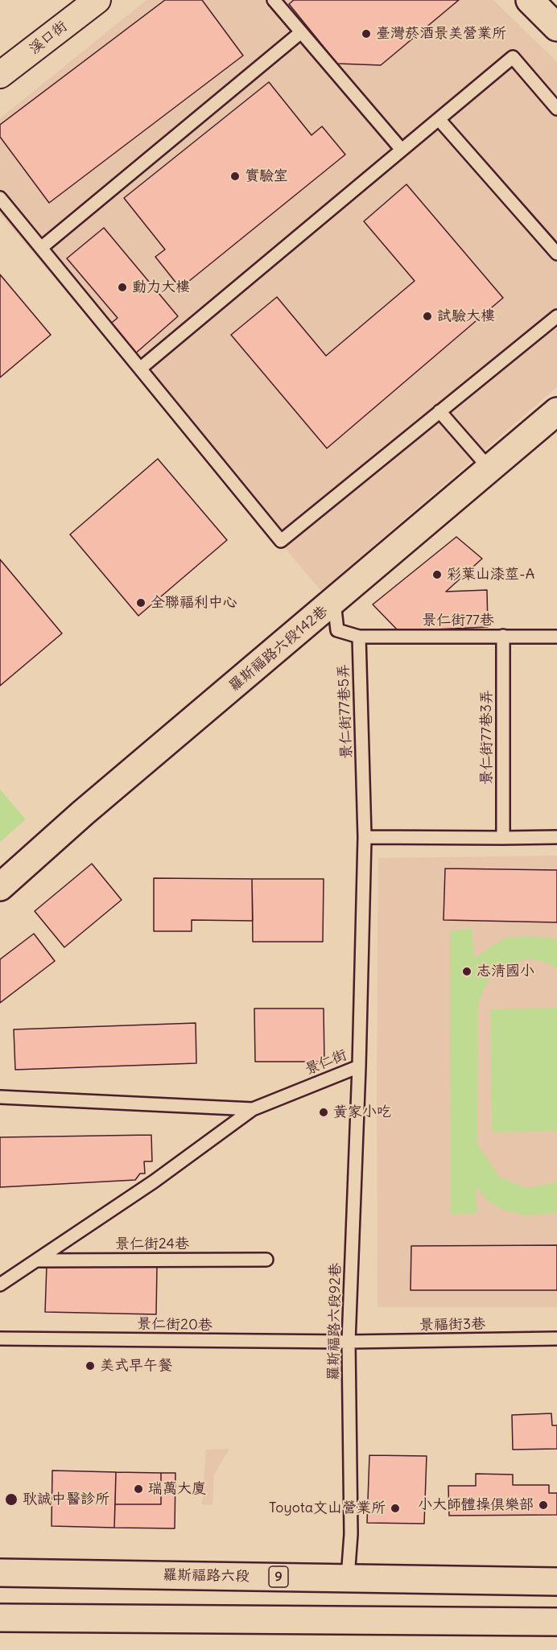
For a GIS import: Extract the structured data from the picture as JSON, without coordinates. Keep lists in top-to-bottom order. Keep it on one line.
{"streets":{"main road":["羅斯福路六段142巷","羅斯福路六段","9"],"street":["溪口街"],"lane":["景仁街77巷","景仁街77巷5弄","景仁街77巷3弄","景仁街","景仁街24巷","羅斯福路六段92巷","景仁街20巷","景福街3巷"]},"crossings":[["景仁街77巷","景仁街77巷5弄"],["景仁街77巷","景仁街77巷3弄"],["景仁街77巷5弄","景仁街"],["景仁街","景仁街24巷"],["景仁街","羅斯福路六段92巷"],["羅斯福路六段92巷","景仁街20巷"],["羅斯福路六段92巷","景福街3巷"],["羅斯福路六段92巷","羅斯福路六段"],["景仁街20巷","景福街3巷"]],"places":["臺灣菸酒景美營業所","實驗室","動力大樓","試驗大樓","彩葉山漆莖-A","全聯福利中心","志清國小","黃家小吃","美式早午餐","瑞萬大廈","耿誠中醫診所","小大師體操俱樂部","Toyota文山營業所"]}
